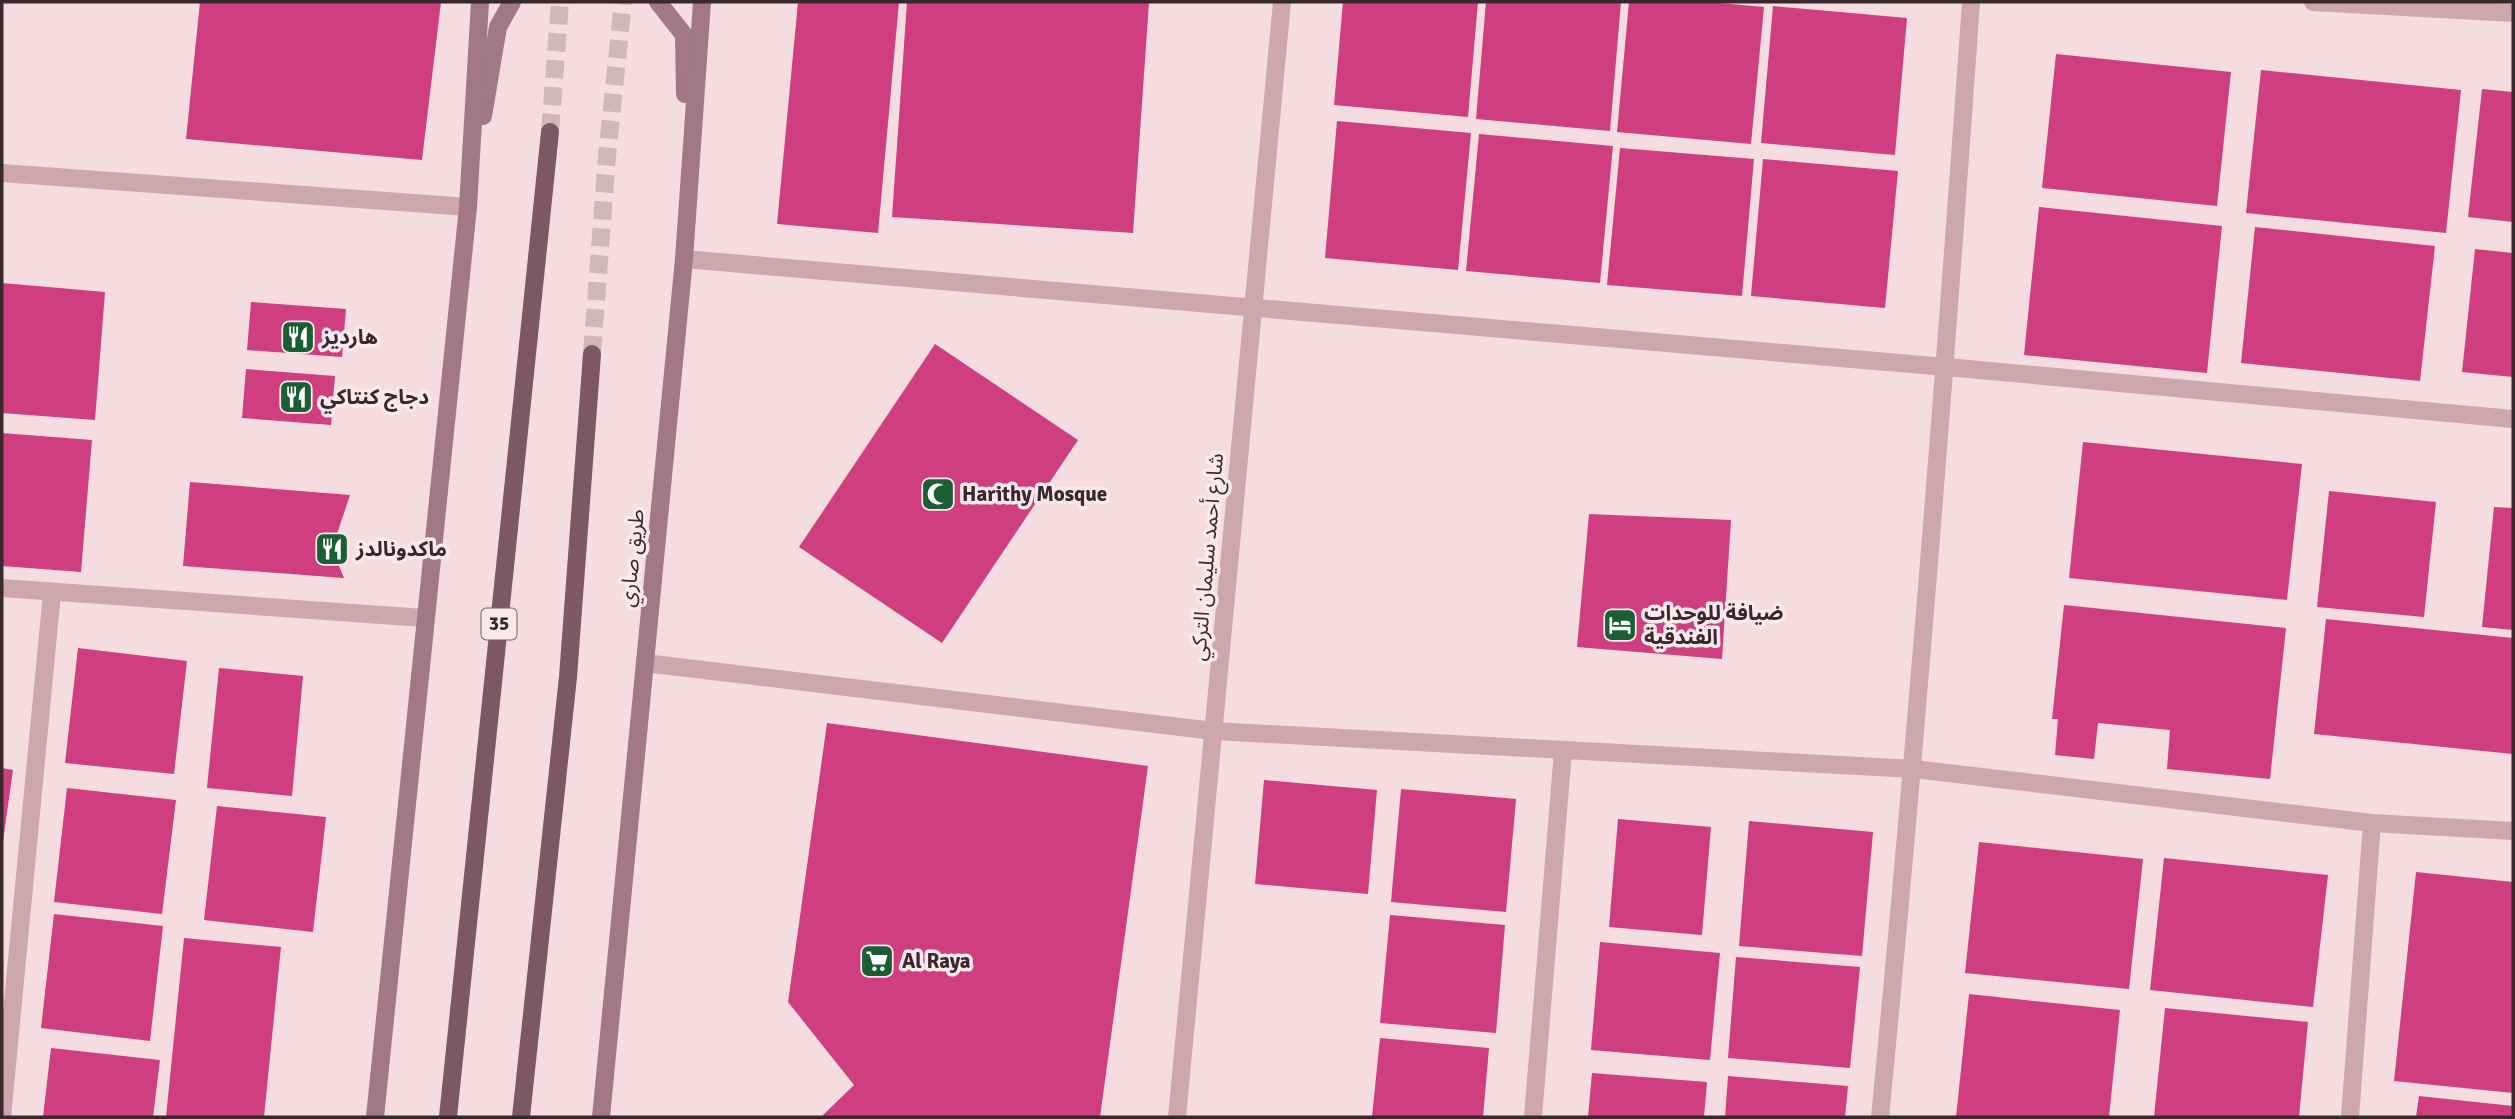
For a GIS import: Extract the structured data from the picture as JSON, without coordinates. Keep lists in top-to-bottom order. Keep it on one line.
{"streets":{"main road":["طريق صاري","35"],"street":["شارع أحمد سليمان التركي"]},"places":{"restaurant":["هارديز","دجاج كنتاكي","ماكدونالدز"],"mosque":["Harithy Mosque"],"hotel":["ضيافة للوحدات الفندقية"],"supermarket":["Al Raya"]}}
